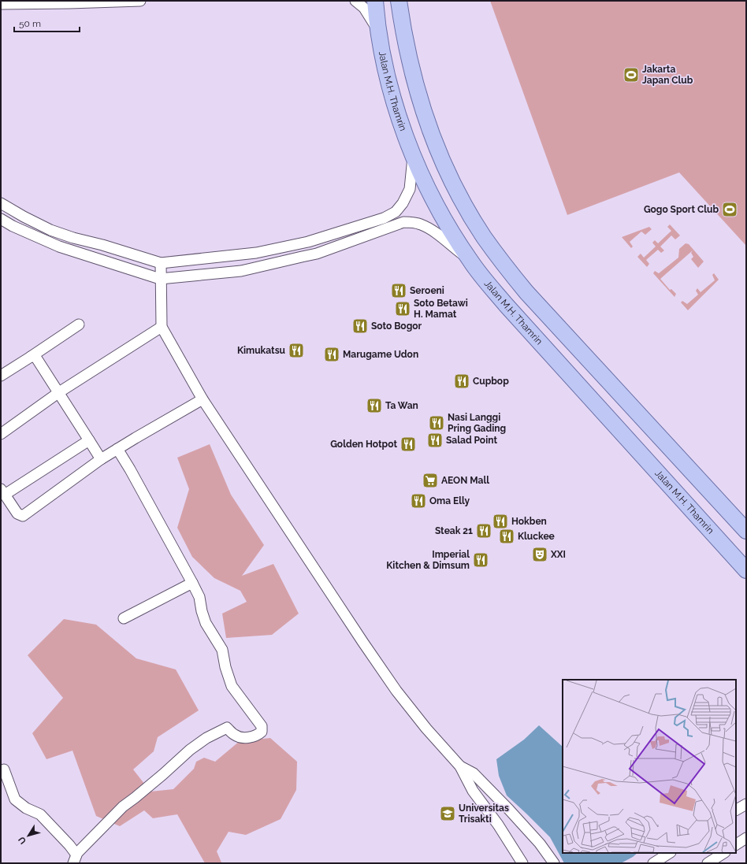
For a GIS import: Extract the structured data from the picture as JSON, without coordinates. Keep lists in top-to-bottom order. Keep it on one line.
{"streets":{"main road":["Jalan M.H. Thamrin"]},"places":{"sports":["Jakarta Japan Club","Gogo Sport Club"],"restaurant":["Seroeni","Soto Betawi H. Mamat","Soto Bogor","Kimukatsu","Marugame Udon","Cupbop","Ta Wan","Nasi Langgi Pring Gading","Salad Point","Golden Hotpot","Oma Elly","Hokben","Steak 21","Kluckee","Imperial Kitchen & Dimsum"],"supermarket":["AEON Mall"],"theatre":["XXI"],"school or university":["Universitas Trisakti"]},"scale_bar":"50 m","north":"bottom left"}
